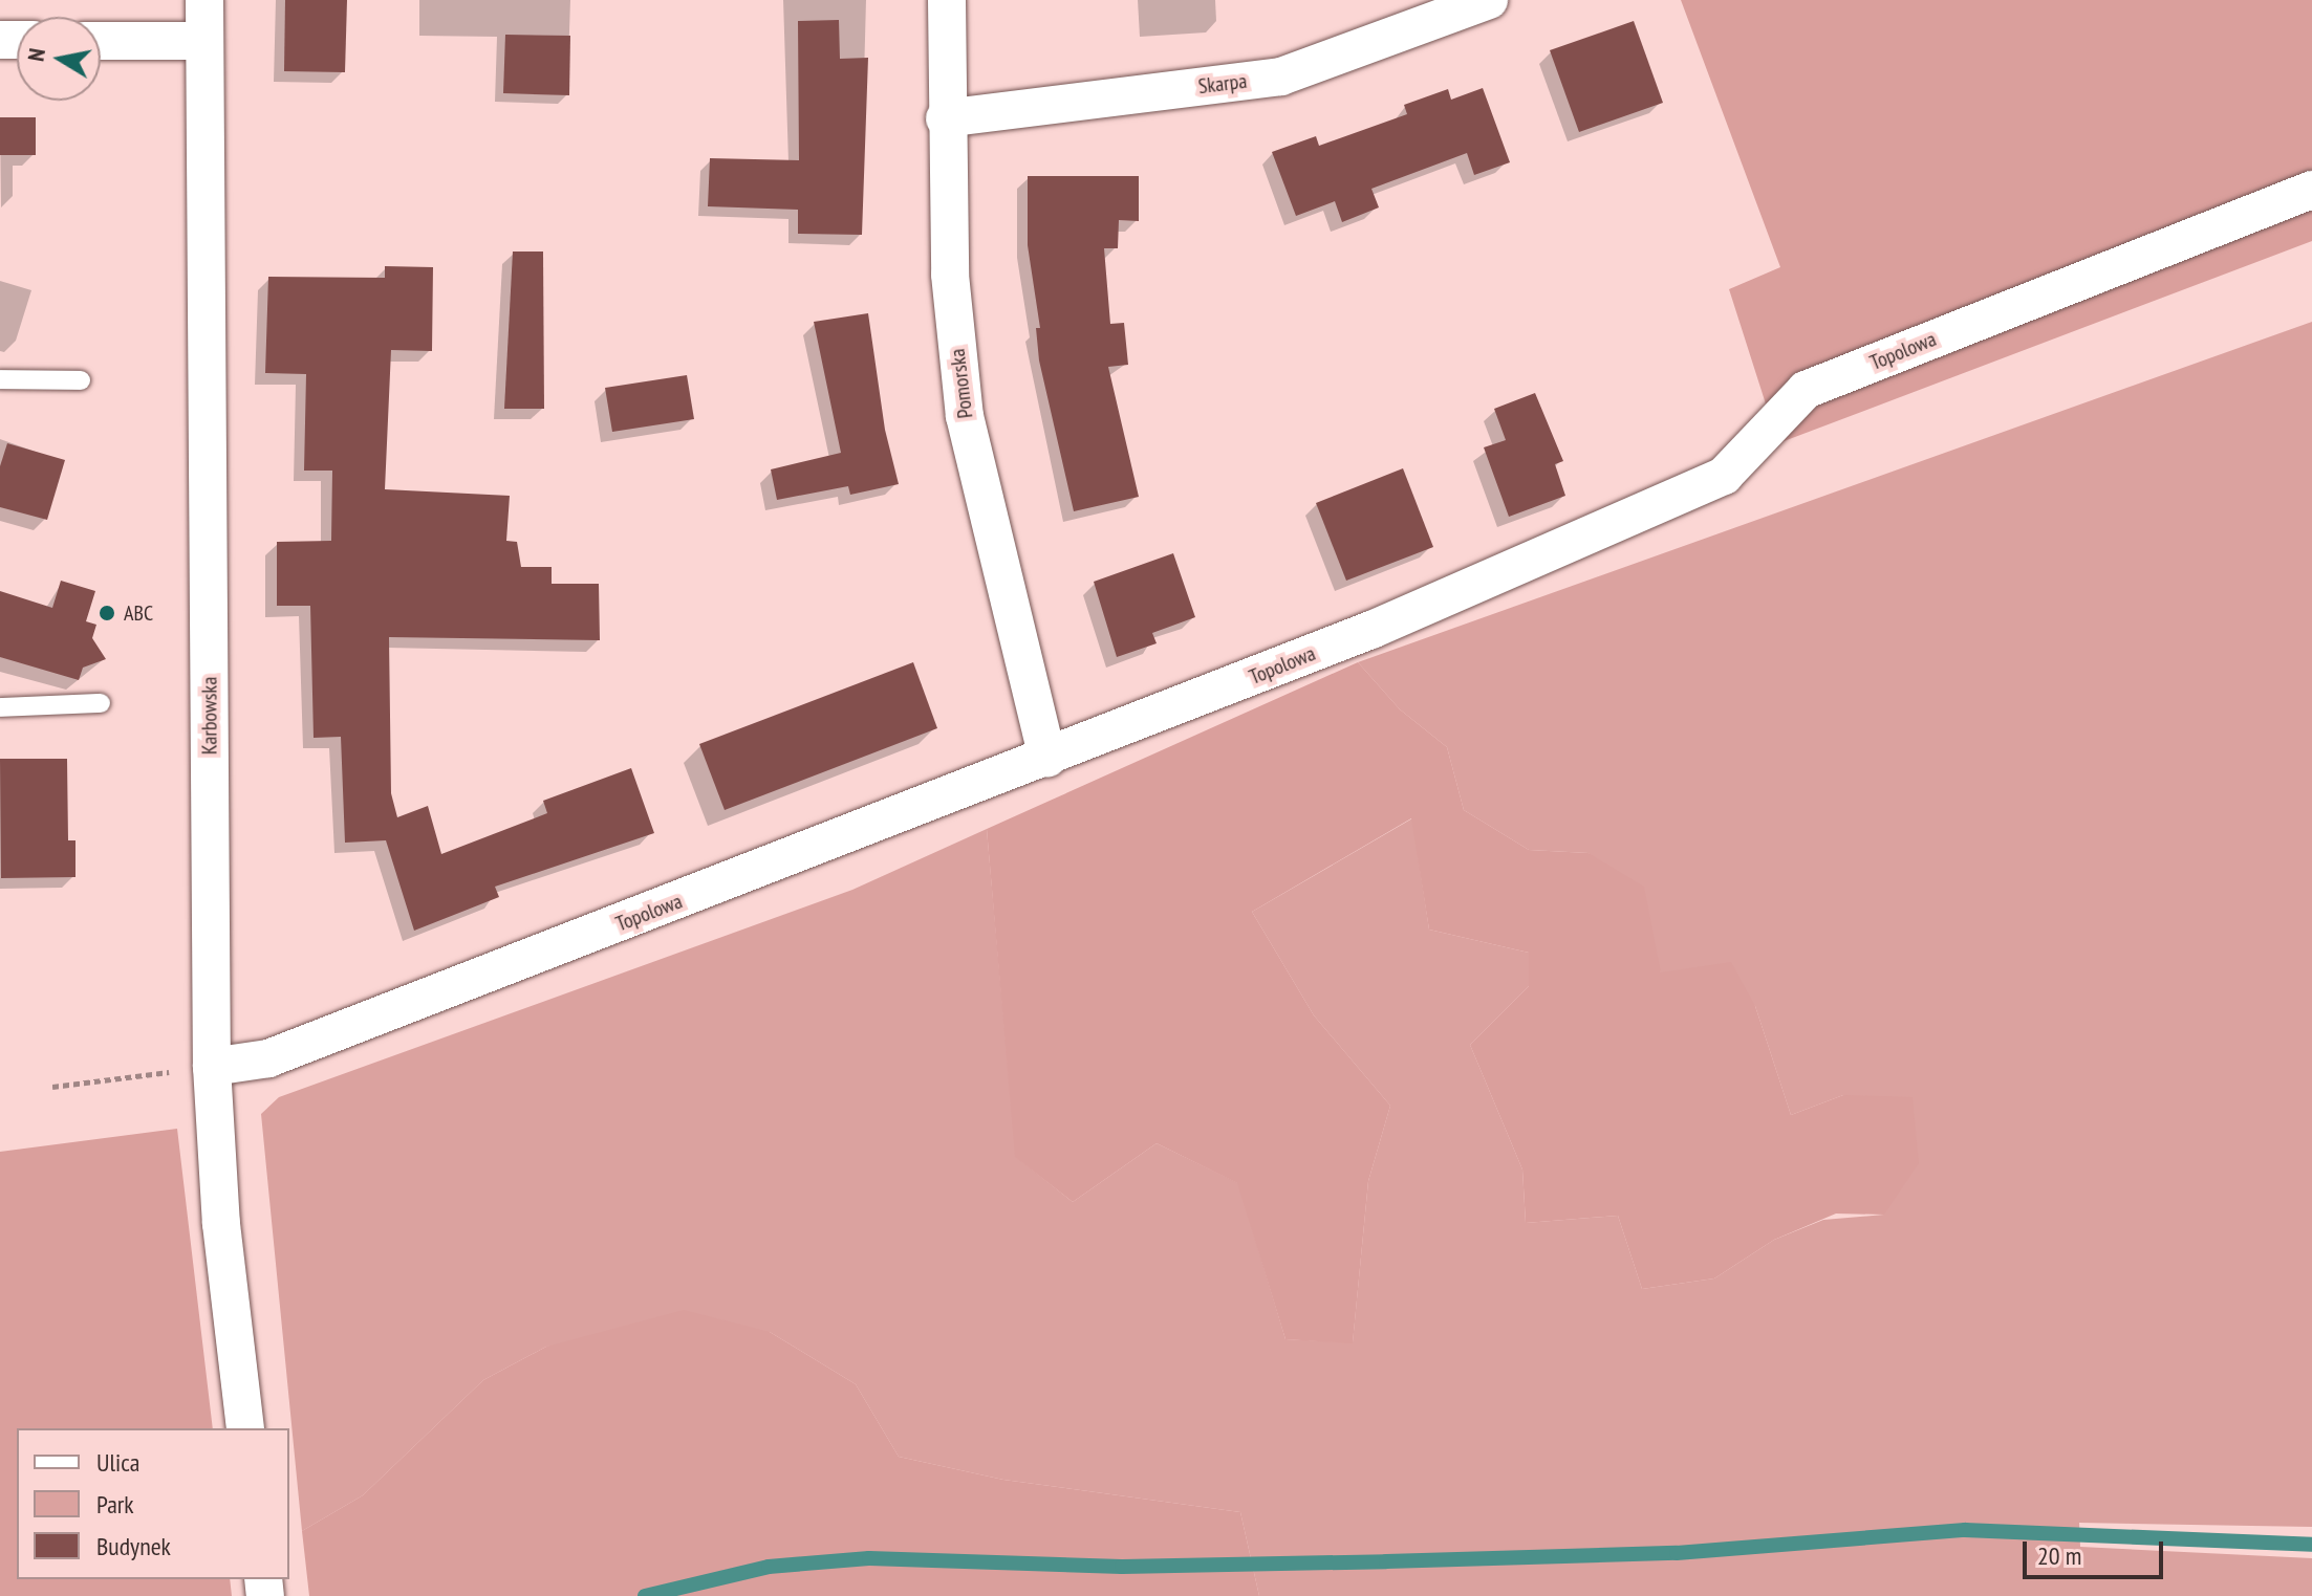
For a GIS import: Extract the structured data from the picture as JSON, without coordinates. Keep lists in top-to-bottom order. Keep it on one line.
{"streets":{"street":["Skarpa","Topolowa","Pomorska","Karbowska"]},"crossings":[["Skarpa","Pomorska"],["Topolowa","Pomorska"],["Topolowa","Karbowska"]],"places":["ABC"],"legend":["Ulica","Park","Budynek"],"scale_bar":"20 m","north":"left"}
